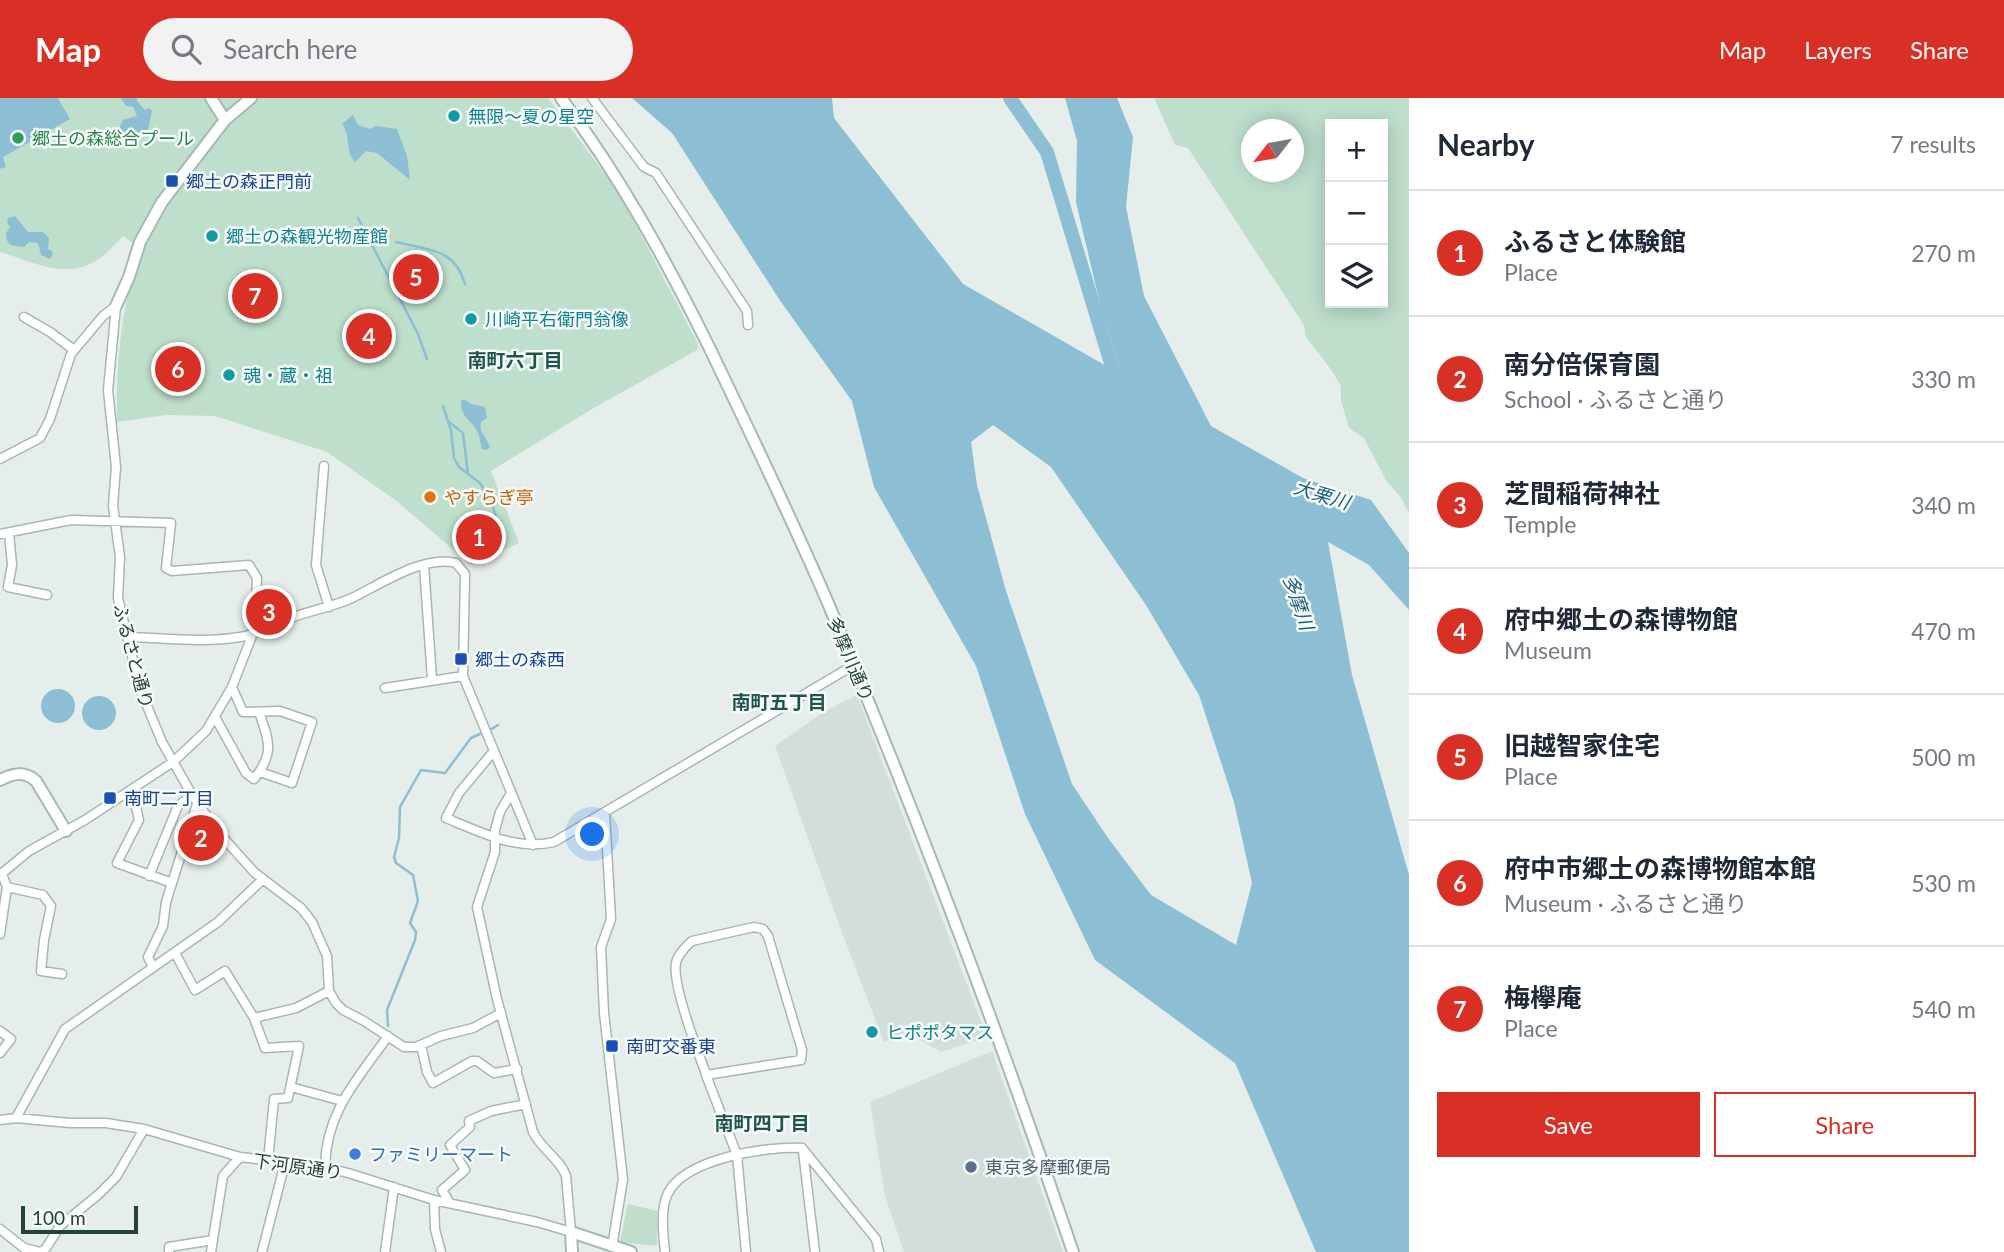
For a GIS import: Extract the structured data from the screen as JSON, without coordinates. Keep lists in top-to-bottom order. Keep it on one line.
{"streets":{"street":["ふるさと通り","多摩川通り","下河原通り"]},"districts":["南町六丁目","南町五丁目","南町四丁目"],"water":["大栗川","多摩川"],"places":{"other":["無限～夏の星空","郷土の森総合プール","郷土の森観光物産館","川崎平右衛門翁像","魂・蔵・祖","やすらぎ亭","ヒポポタマス","ファミリーマート","東京多摩郵便局"],"transit":["郷土の森正門前","郷土の森西","南町二丁目","南町交番東"]},"scale_bar":"100 m","north":"bottom left","page":{"header":"Map","search":"Search here","nav":["Map","Layers","Share"],"heading":["Nearby","7 results"],"map_buttons":["+","−"],"list":[{"mark":"1","name":"ふるさと体験館","note":"Place","value":"270 m"},{"mark":"2","name":"南分倍保育園","note":"School · ふるさと通り","value":"330 m"},{"mark":"3","name":"芝間稲荷神社","note":"Temple","value":"340 m"},{"mark":"4","name":"府中郷土の森博物館","note":"Museum","value":"470 m"},{"mark":"5","name":"旧越智家住宅","note":"Place","value":"500 m"},{"mark":"6","name":"府中市郷土の森博物館本館","note":"Museum · ふるさと通り","value":"530 m"},{"mark":"7","name":"梅欅庵","note":"Place","value":"540 m"}],"pins":["5","7","4","6","1","3","2"],"buttons":["Save","Share"],"scale":"100 m"}}
